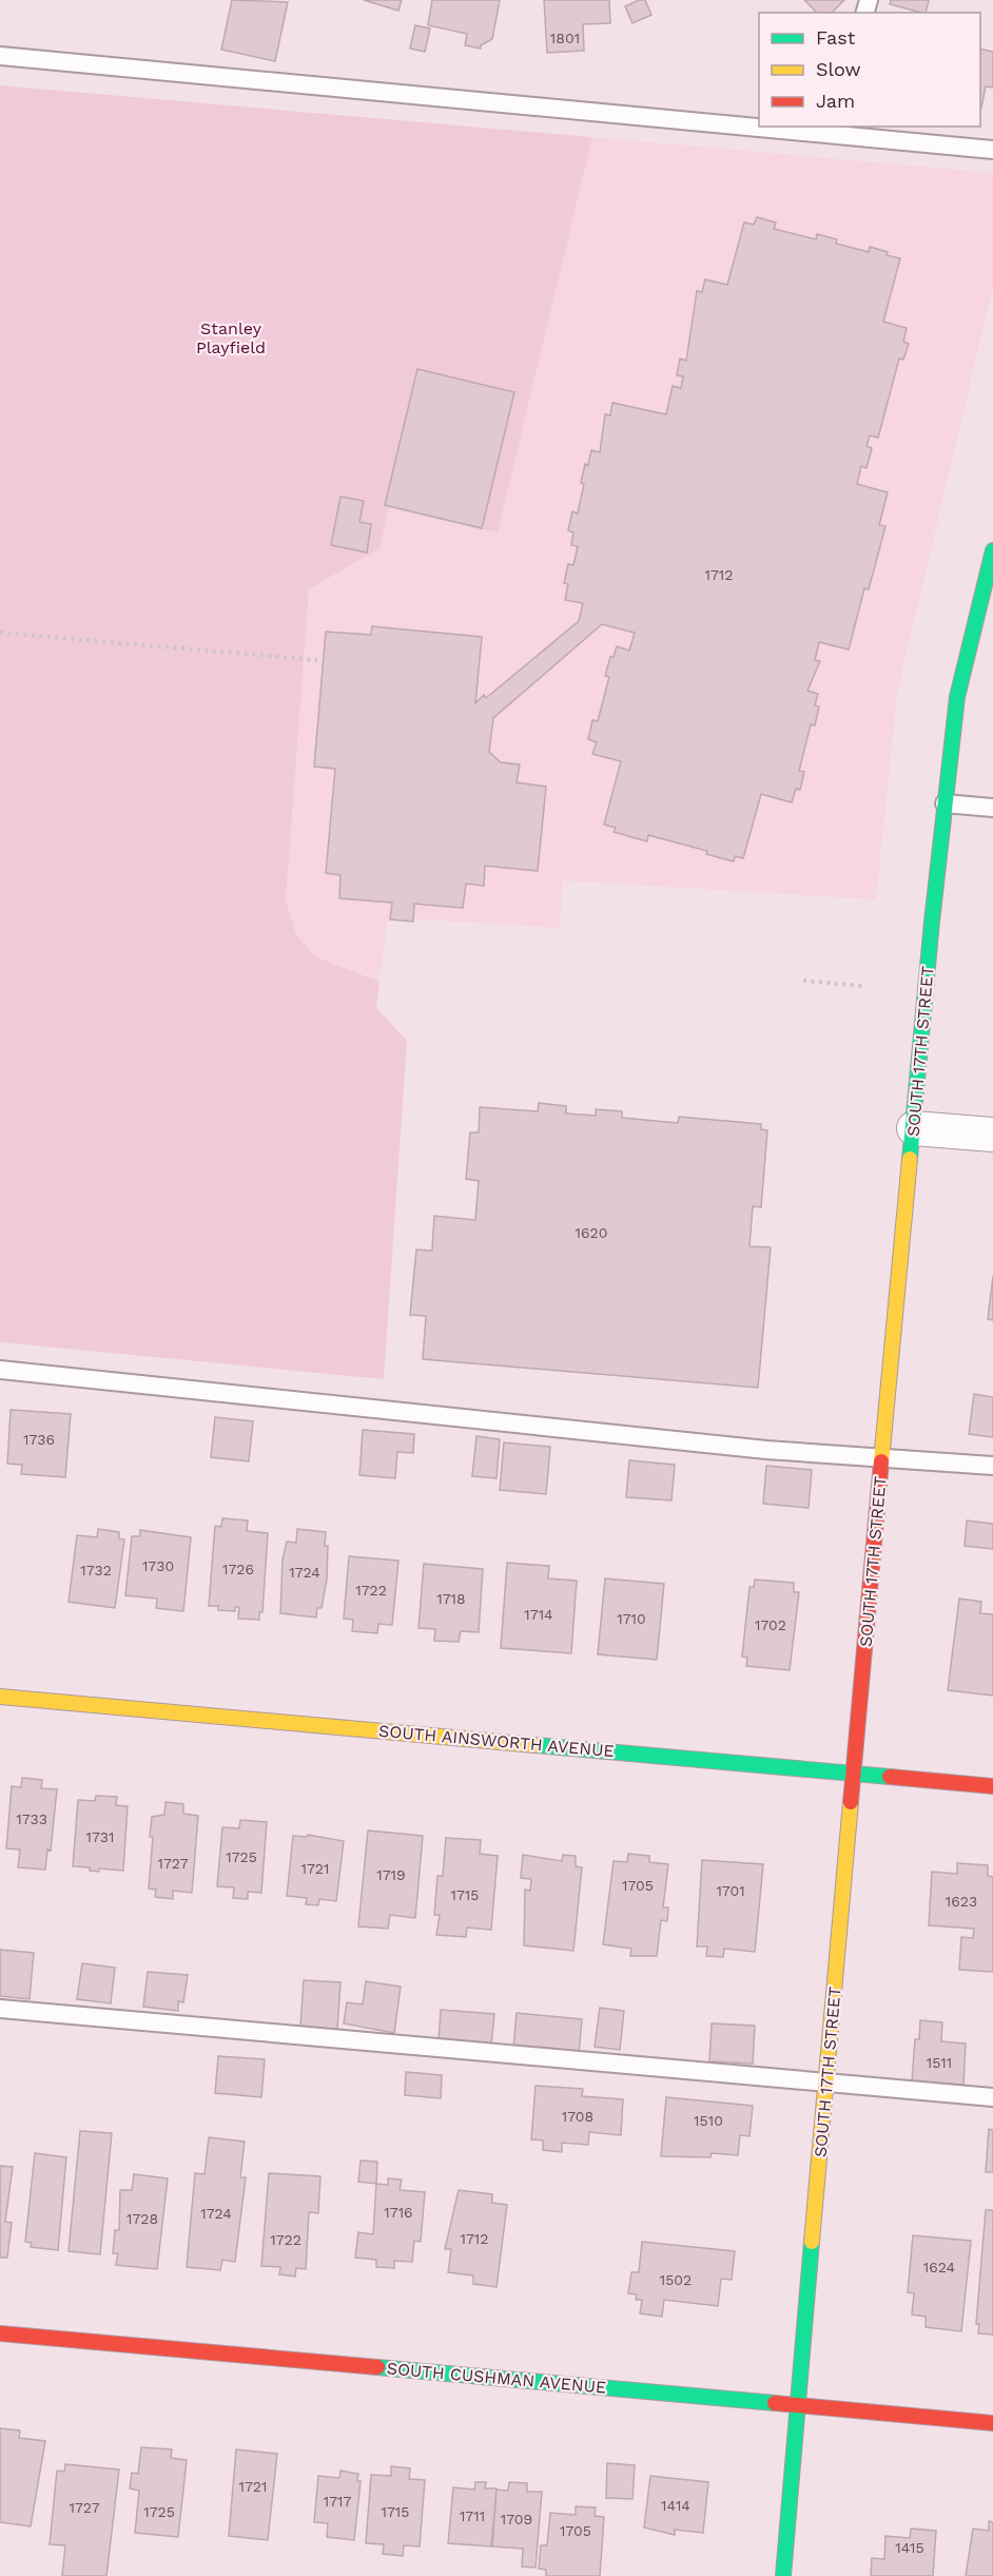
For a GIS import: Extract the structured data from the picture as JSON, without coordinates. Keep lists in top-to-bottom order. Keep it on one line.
{"streets":{"street":["SOUTH 17TH STREET","SOUTH AINSWORTH AVENUE","SOUTH CUSHMAN AVENUE"]},"crossings":[["SOUTH 17TH STREET","SOUTH AINSWORTH AVENUE"],["SOUTH 17TH STREET","SOUTH CUSHMAN AVENUE"]],"parks":["Stanley Playfield"],"house_numbers":["1801","1712","1620","1736","1730","1726","1732","1724","1722","1718","1714","1710","1702","1733","1731","1725","1727","1721","1719","1705","1701","1715","1623","1511","1708","1510","1716","1724","1728","1712","1722","1624","1502","1721","1717","1414","1727","1725","1715","1711","1709","1705","1415"],"legend":["Fast","Slow","Jam"]}
